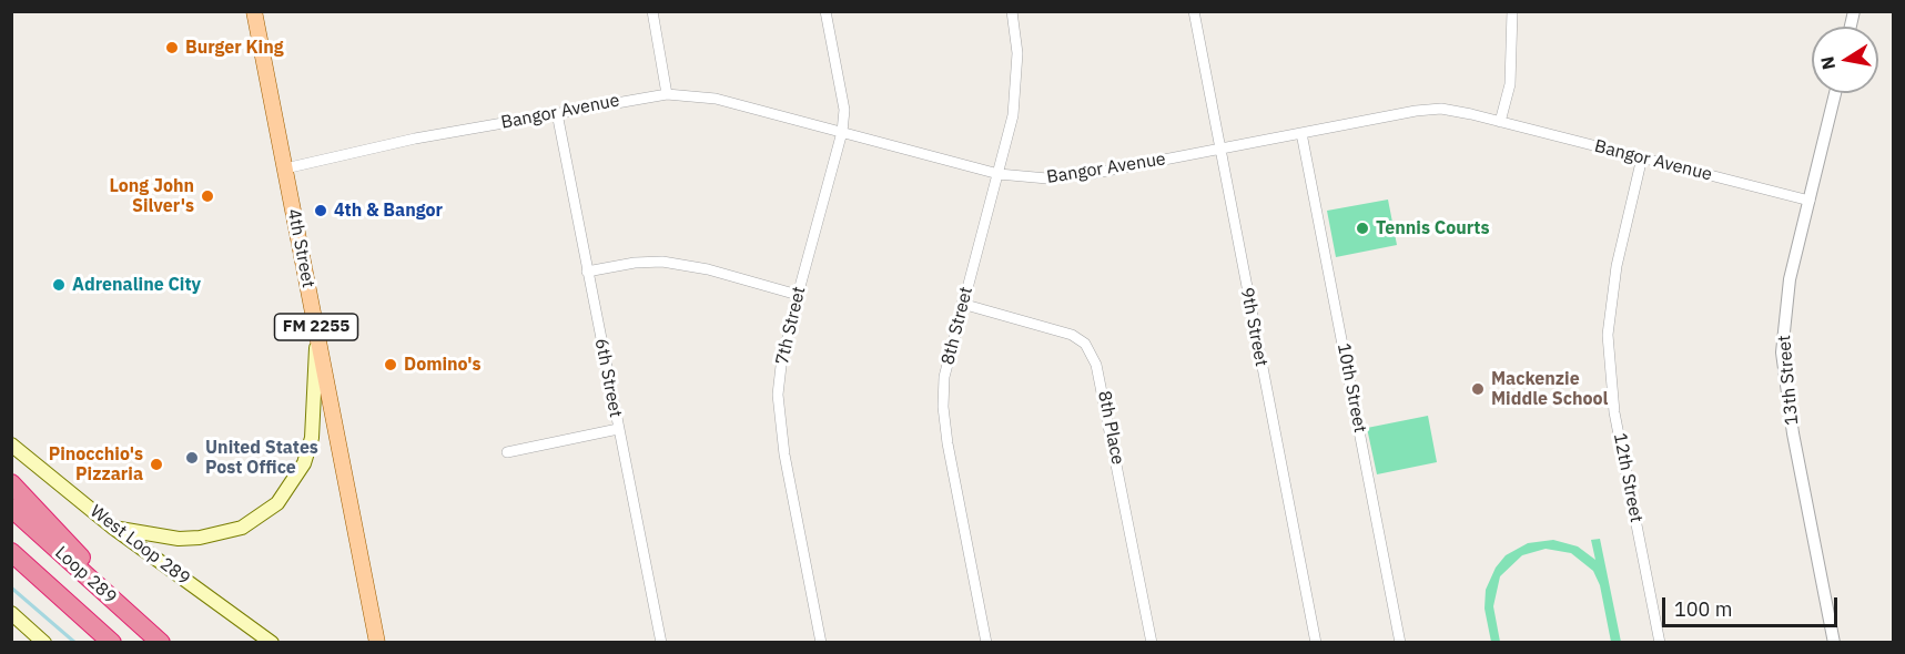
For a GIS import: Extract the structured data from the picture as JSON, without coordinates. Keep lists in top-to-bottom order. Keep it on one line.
{"streets":{"highway":["Loop 289"],"main road":["4th Street","FM 2255","West Loop 289"],"street":["Bangor Avenue","7th Street","8th Street","9th Street","6th Street","13th Street","10th Street","8th Place","12th Street"]},"crossings":[["Bangor Avenue","4th Street"],["Bangor Avenue","7th Street"],["Bangor Avenue","8th Street"],["Bangor Avenue","9th Street"],["Bangor Avenue","6th Street"],["Bangor Avenue","13th Street"],["Bangor Avenue","10th Street"],["Bangor Avenue","12th Street"],["8th Street","8th Place"]],"places":["Burger King","Long John Silver's","4th & Bangor","Tennis Courts","Adrenaline City","Domino's","Mackenzie Middle School","United States Post Office","Pinocchio's Pizzaria"],"scale_bar":"100 m","north":"left"}
